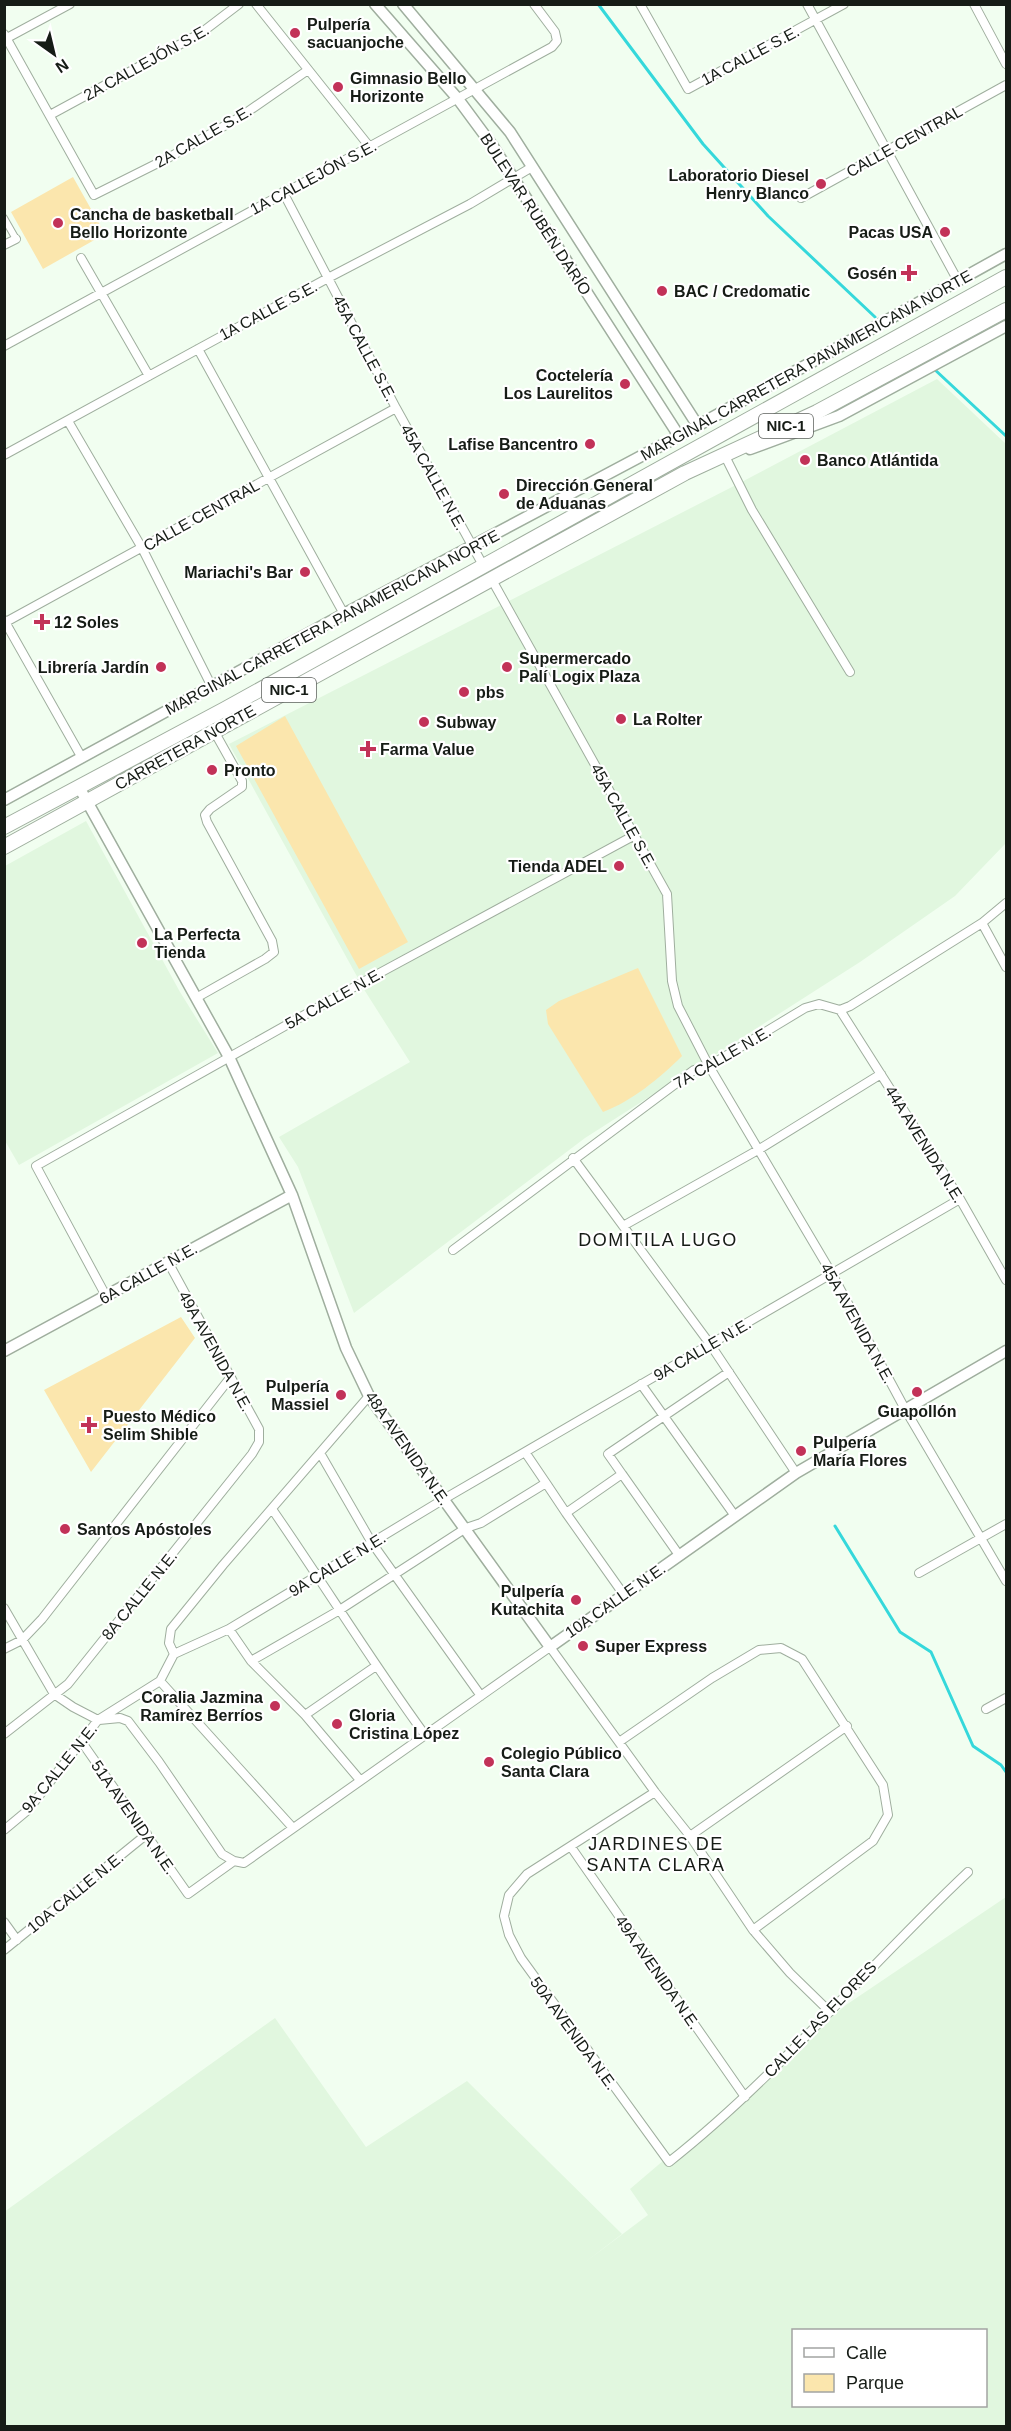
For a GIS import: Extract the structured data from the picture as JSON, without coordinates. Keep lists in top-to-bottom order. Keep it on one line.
{"streets":{"highway":["NIC-1","CARRETERA NORTE"],"street":["1A CALLE S.E.","2A CALLEJÓN S.E.","2A CALLE S.E.","CALLE CENTRAL","1A CALLEJÓN S.E.","BULEVAR RUBÉN DARÍO","45A CALLE S.E.","MARGINAL CARRETERA PANAMERICANA NORTE","45A CALLE N.E.","5A CALLE N.E.","7A CALLE N.E.","44A AVENIDA N.E.","6A CALLE N.E.","45A AVENIDA N.E.","9A CALLE N.E.","49A AVENIDA N.E.","48A AVENIDA N.E.","8A CALLE N.E.","10A CALLE N.E.","51A AVENIDA N.E.","CALLE LAS FLORES","50A AVENIDA N.E."]},"crossings":[["1A CALLE S.E.","BULEVAR RUBÉN DARÍO"],["1A CALLE S.E.","45A CALLE S.E."],["2A CALLEJÓN S.E.","2A CALLE S.E."],["CALLE CENTRAL","45A CALLE S.E."],["CALLE CENTRAL","45A CALLE N.E."],["1A CALLEJÓN S.E.","BULEVAR RUBÉN DARÍO"],["1A CALLEJÓN S.E.","45A CALLE S.E."],["BULEVAR RUBÉN DARÍO","MARGINAL CARRETERA PANAMERICANA NORTE"],["45A CALLE S.E.","NIC-1"],["45A CALLE S.E.","45A CALLE N.E."],["45A CALLE S.E.","CARRETERA NORTE"],["45A CALLE S.E.","5A CALLE N.E."],["45A CALLE S.E.","7A CALLE N.E."],["45A CALLE S.E.","45A AVENIDA N.E."],["MARGINAL CARRETERA PANAMERICANA NORTE","45A CALLE N.E."],["NIC-1","CARRETERA NORTE"],["CARRETERA NORTE","48A AVENIDA N.E."],["5A CALLE N.E.","6A CALLE N.E."],["5A CALLE N.E.","48A AVENIDA N.E."],["7A CALLE N.E.","44A AVENIDA N.E."],["7A CALLE N.E.","45A AVENIDA N.E."],["44A AVENIDA N.E.","9A CALLE N.E."],["6A CALLE N.E.","49A AVENIDA N.E."],["6A CALLE N.E.","48A AVENIDA N.E."],["45A AVENIDA N.E.","9A CALLE N.E."],["45A AVENIDA N.E.","10A CALLE N.E."],["9A CALLE N.E.","48A AVENIDA N.E."],["9A CALLE N.E.","51A AVENIDA N.E."],["49A AVENIDA N.E.","8A CALLE N.E."],["49A AVENIDA N.E.","CALLE LAS FLORES"],["49A AVENIDA N.E.","50A AVENIDA N.E."],["48A AVENIDA N.E.","10A CALLE N.E."],["48A AVENIDA N.E.","CALLE LAS FLORES"],["10A CALLE N.E.","51A AVENIDA N.E."],["CALLE LAS FLORES","50A AVENIDA N.E."]],"districts":["DOMITILA LUGO","JARDINES DE SANTA CLARA"],"places":{"other":["Pulpería sacuanjoche","Gimnasio Bello Horizonte","Laboratorio Diesel Henry Blanco","Cancha de basketball Bello Horizonte","Pacas USA","BAC / Credomatic","Coctelería Los Laurelitos","Lafise Bancentro","Banco Atlántida","Dirección General de Aduanas","Mariachi's Bar","Librería Jardín","Supermercado Palí Logix Plaza","pbs","La Rolter","Subway","Pronto","Tienda ADEL","La Perfecta Tienda","Guapollón","Pulpería Massiel","Pulpería María Flores","Santos Apóstoles","Pulpería Kutachita","Super Express","Coralia Jazmina Ramírez Berríos","Gloria Cristina López","Colegio Público Santa Clara"],"health":["Gosén","12 Soles","Farma Value","Puesto Médico Selim Shible"]},"legend":["Calle","Parque"],"north":"bottom right"}
